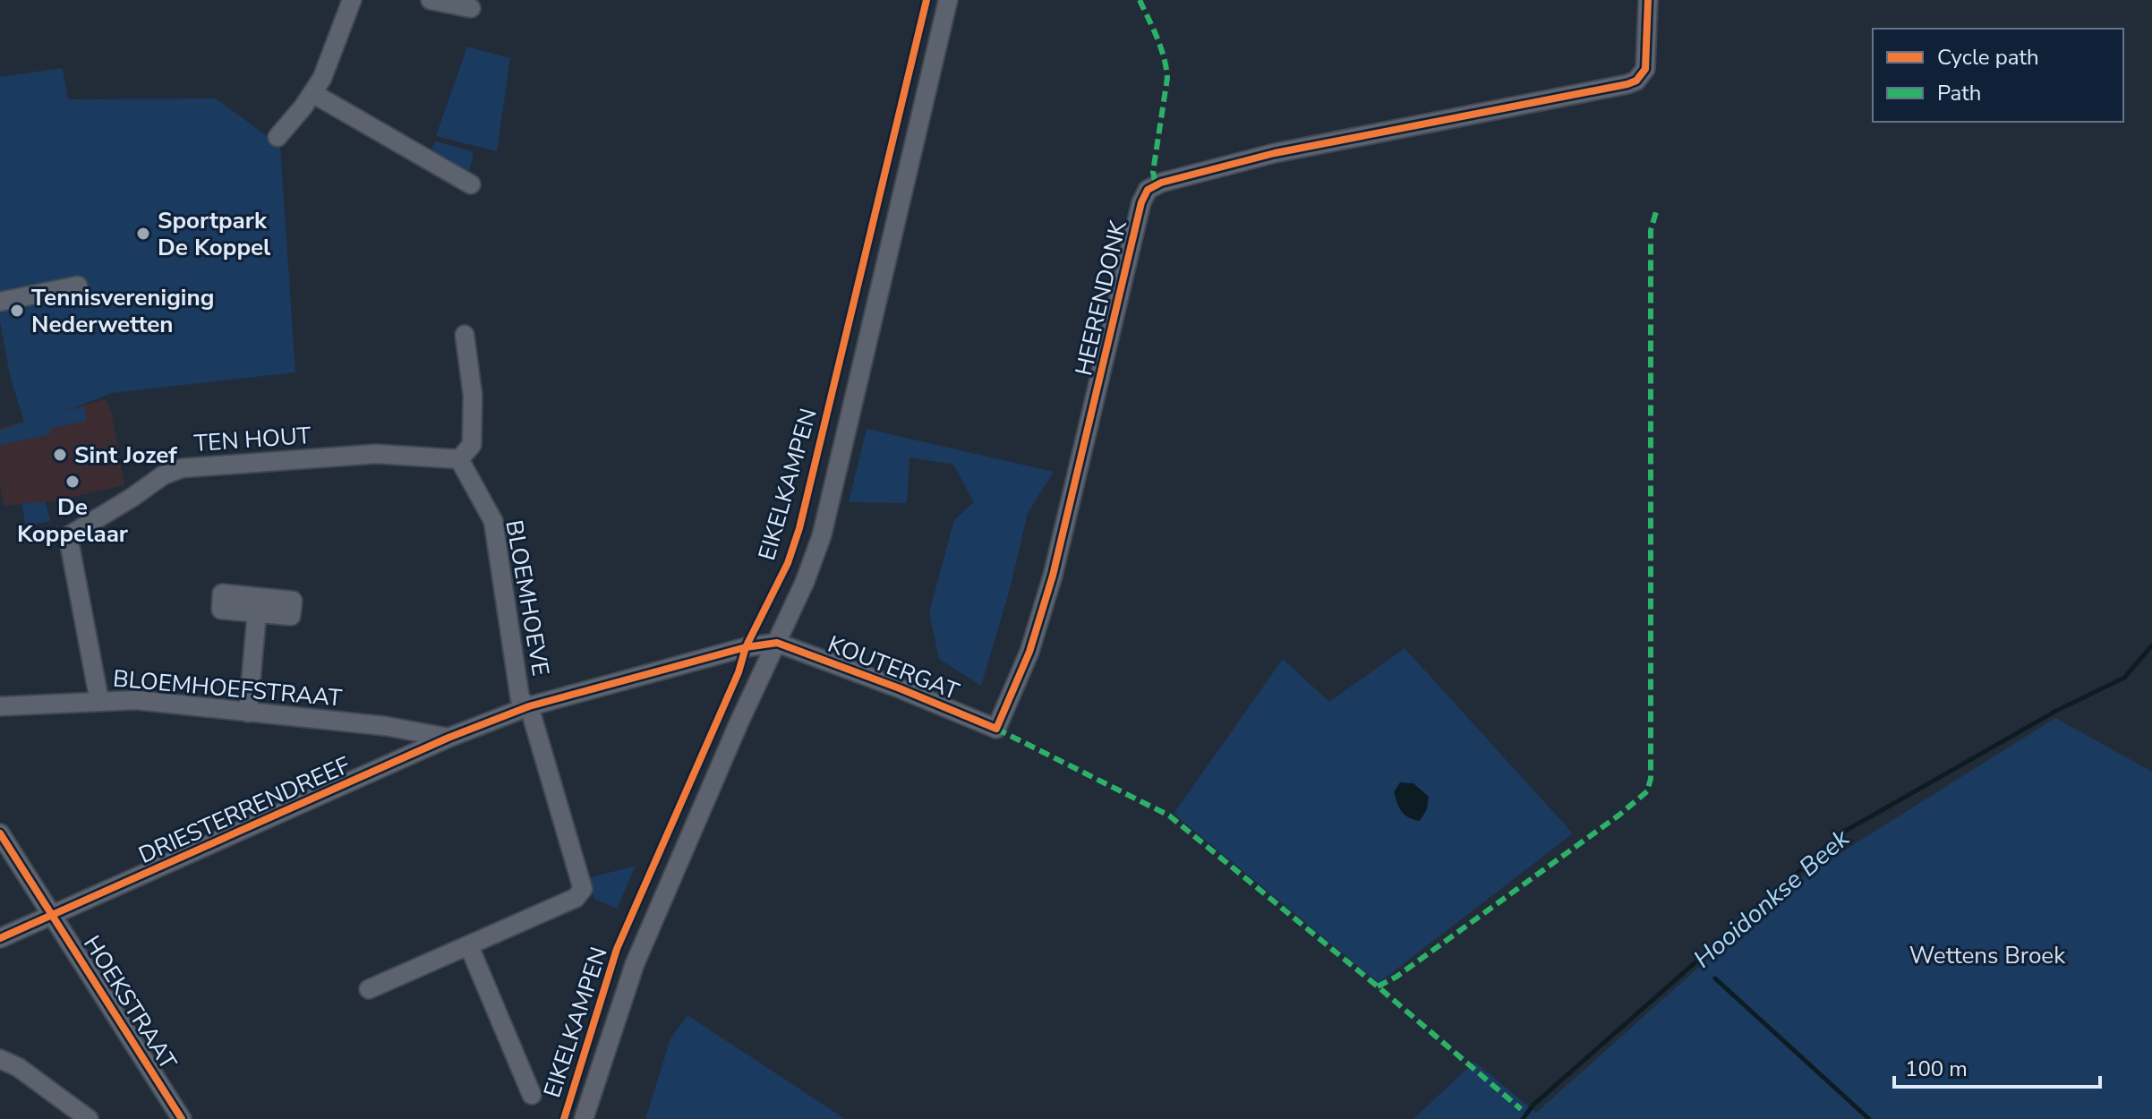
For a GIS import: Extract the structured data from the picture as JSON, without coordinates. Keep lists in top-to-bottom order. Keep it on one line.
{"streets":{"street":["HEERENDONK","TEN HOUT","EIKELKAMPEN","BLOEMHOEVE","KOUTERGAT","BLOEMHOEFSTRAAT","DRIESTERRENDREEF","HOEKSTRAAT"]},"crossings":[["HEERENDONK","KOUTERGAT"],["TEN HOUT","BLOEMHOEVE"],["TEN HOUT","BLOEMHOEFSTRAAT"],["EIKELKAMPEN","KOUTERGAT"],["EIKELKAMPEN","DRIESTERRENDREEF"],["BLOEMHOEVE","DRIESTERRENDREEF"],["KOUTERGAT","DRIESTERRENDREEF"],["BLOEMHOEFSTRAAT","DRIESTERRENDREEF"],["DRIESTERRENDREEF","HOEKSTRAAT"]],"water":["Hooidonkse Beek"],"parks":["Wettens Broek"],"places":["Sportpark De Koppel","Tennisvereniging Nederwetten","Sint Jozef","De Koppelaar"],"legend":["Cycle path","Path"],"scale_bar":"100 m"}
